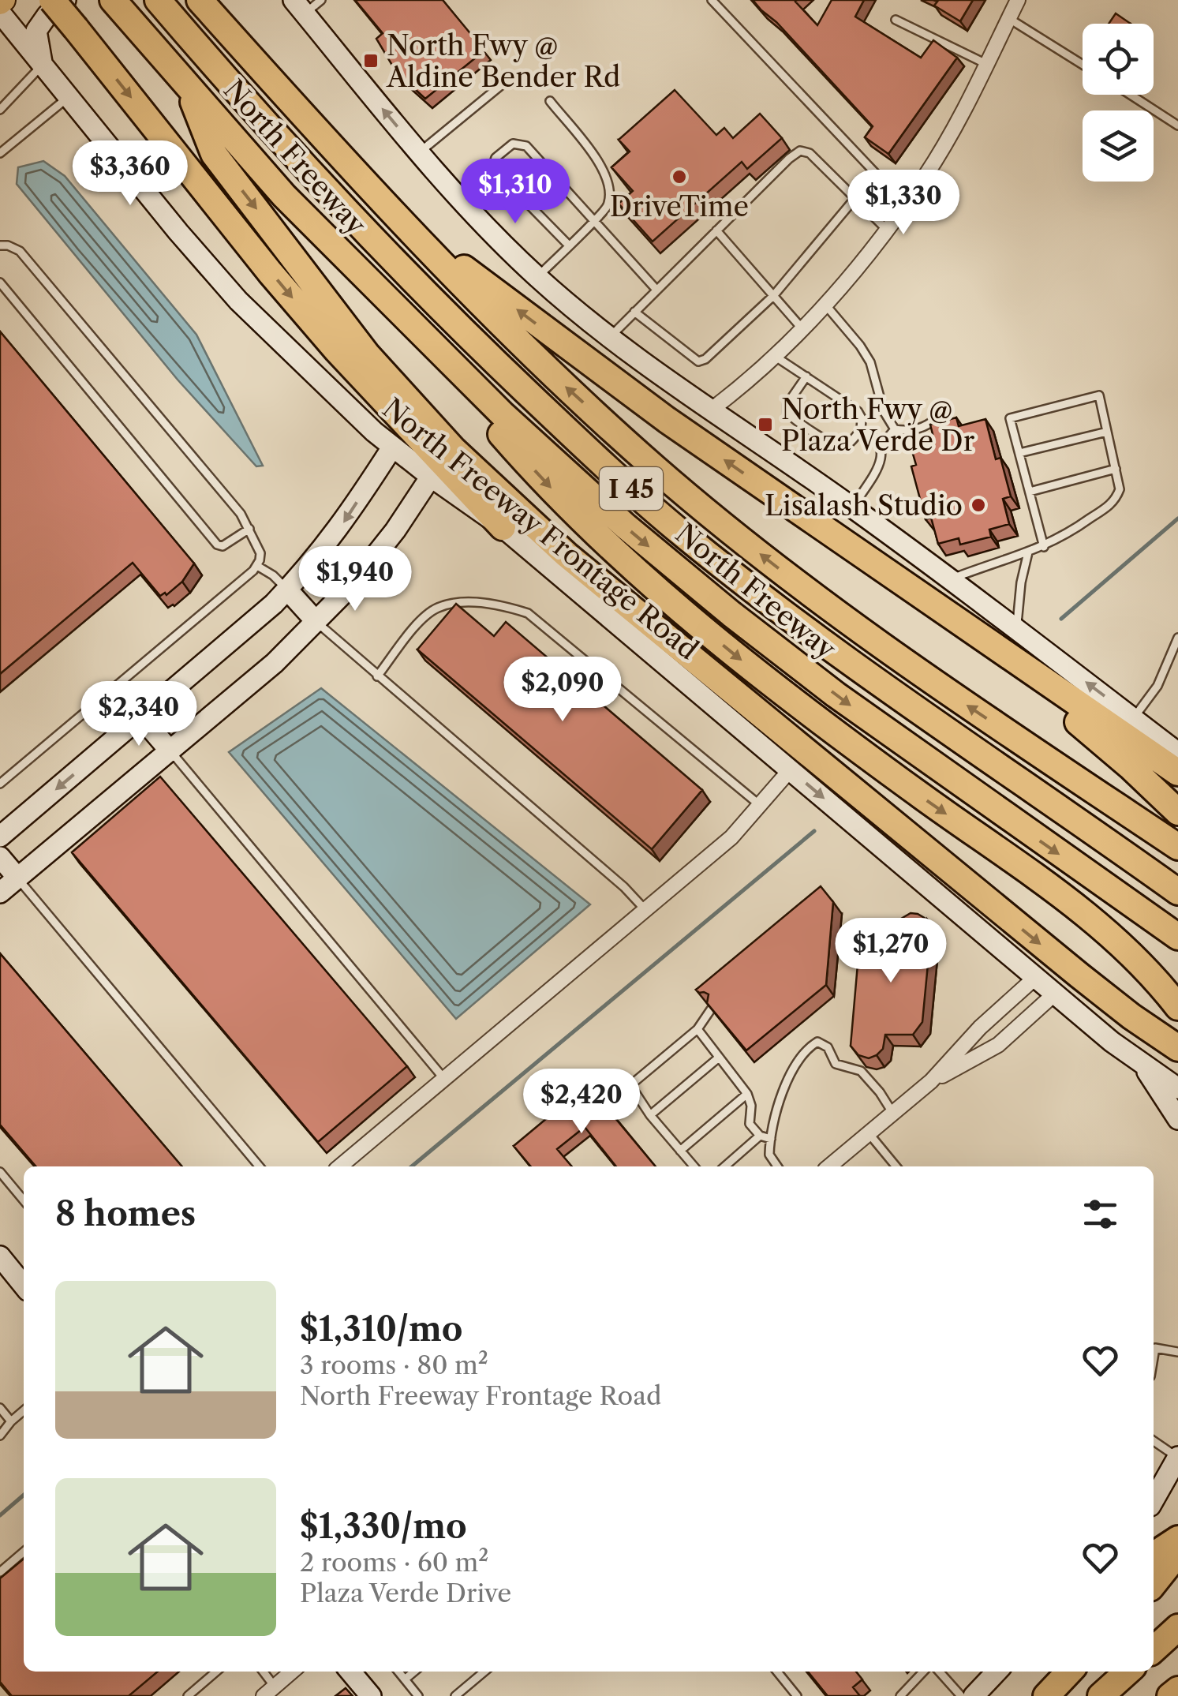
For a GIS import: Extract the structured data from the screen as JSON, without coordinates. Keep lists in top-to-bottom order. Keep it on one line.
{"streets":{"highway":["North Freeway","I 45"],"main road":["North Freeway Frontage Road"]},"places":{"transit":["North Fwy @ Aldine Bender Rd","North Fwy @ Plaza Verde Dr"],"other":["DriveTime","Lisalash Studio"]},"page":{"price":["$3,360","$1,310","$1,330","$1,940","$2,090","$2,340","$1,270","$2,420"],"heading":"8 homes","list":[{"name":"$1,310/mo","note":"3 rooms · 80 m² · North Freeway Frontage Road"},{"name":"$1,330/mo","note":"2 rooms · 60 m² · Plaza Verde Drive"}]}}
